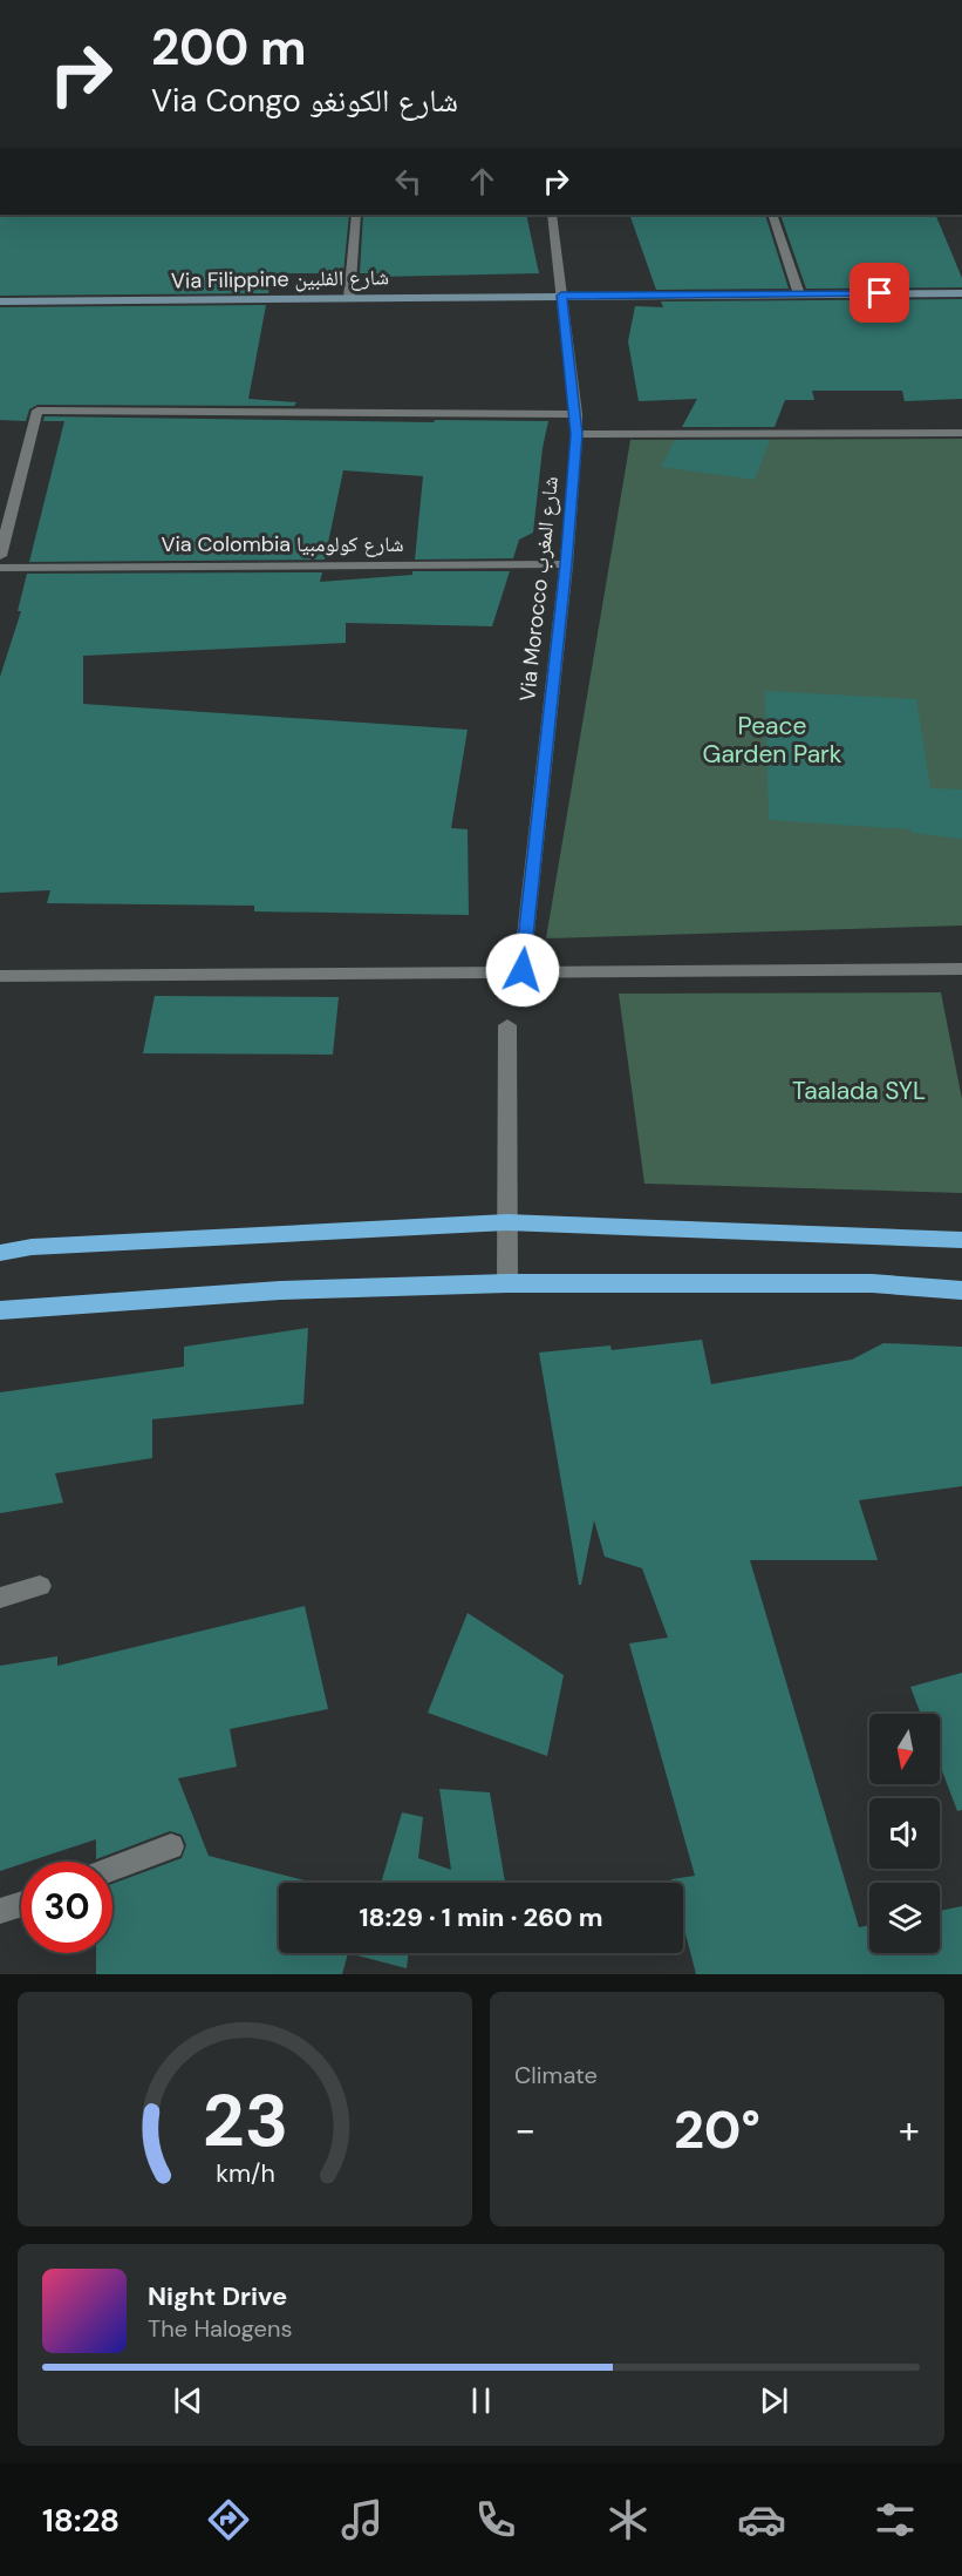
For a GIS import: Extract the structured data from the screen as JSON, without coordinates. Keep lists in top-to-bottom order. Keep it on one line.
{"streets":{"main road":["Via Filippine شارع الفلبين"],"street":["Via Colombia شارع كولومبيا","Via Morocco شارع المغرب"]},"crossings":[["Via Filippine شارع الفلبين","Via Morocco شارع المغرب"],["Via Colombia شارع كولومبيا","Via Morocco شارع المغرب"]],"parks":["Peace Garden Park","Taalada SYL"],"north":"bottom","page":{"turn":["200 m","Via Congo شارع الكونغو"],"limit":"30","trip":"18:29 · 1 min · 260 m","tile":"Climate","heat":["−","20°","+"],"song":["Night Drive","The Halogens"],"tabs":"18:28","gauge":["23","km/h"]}}
